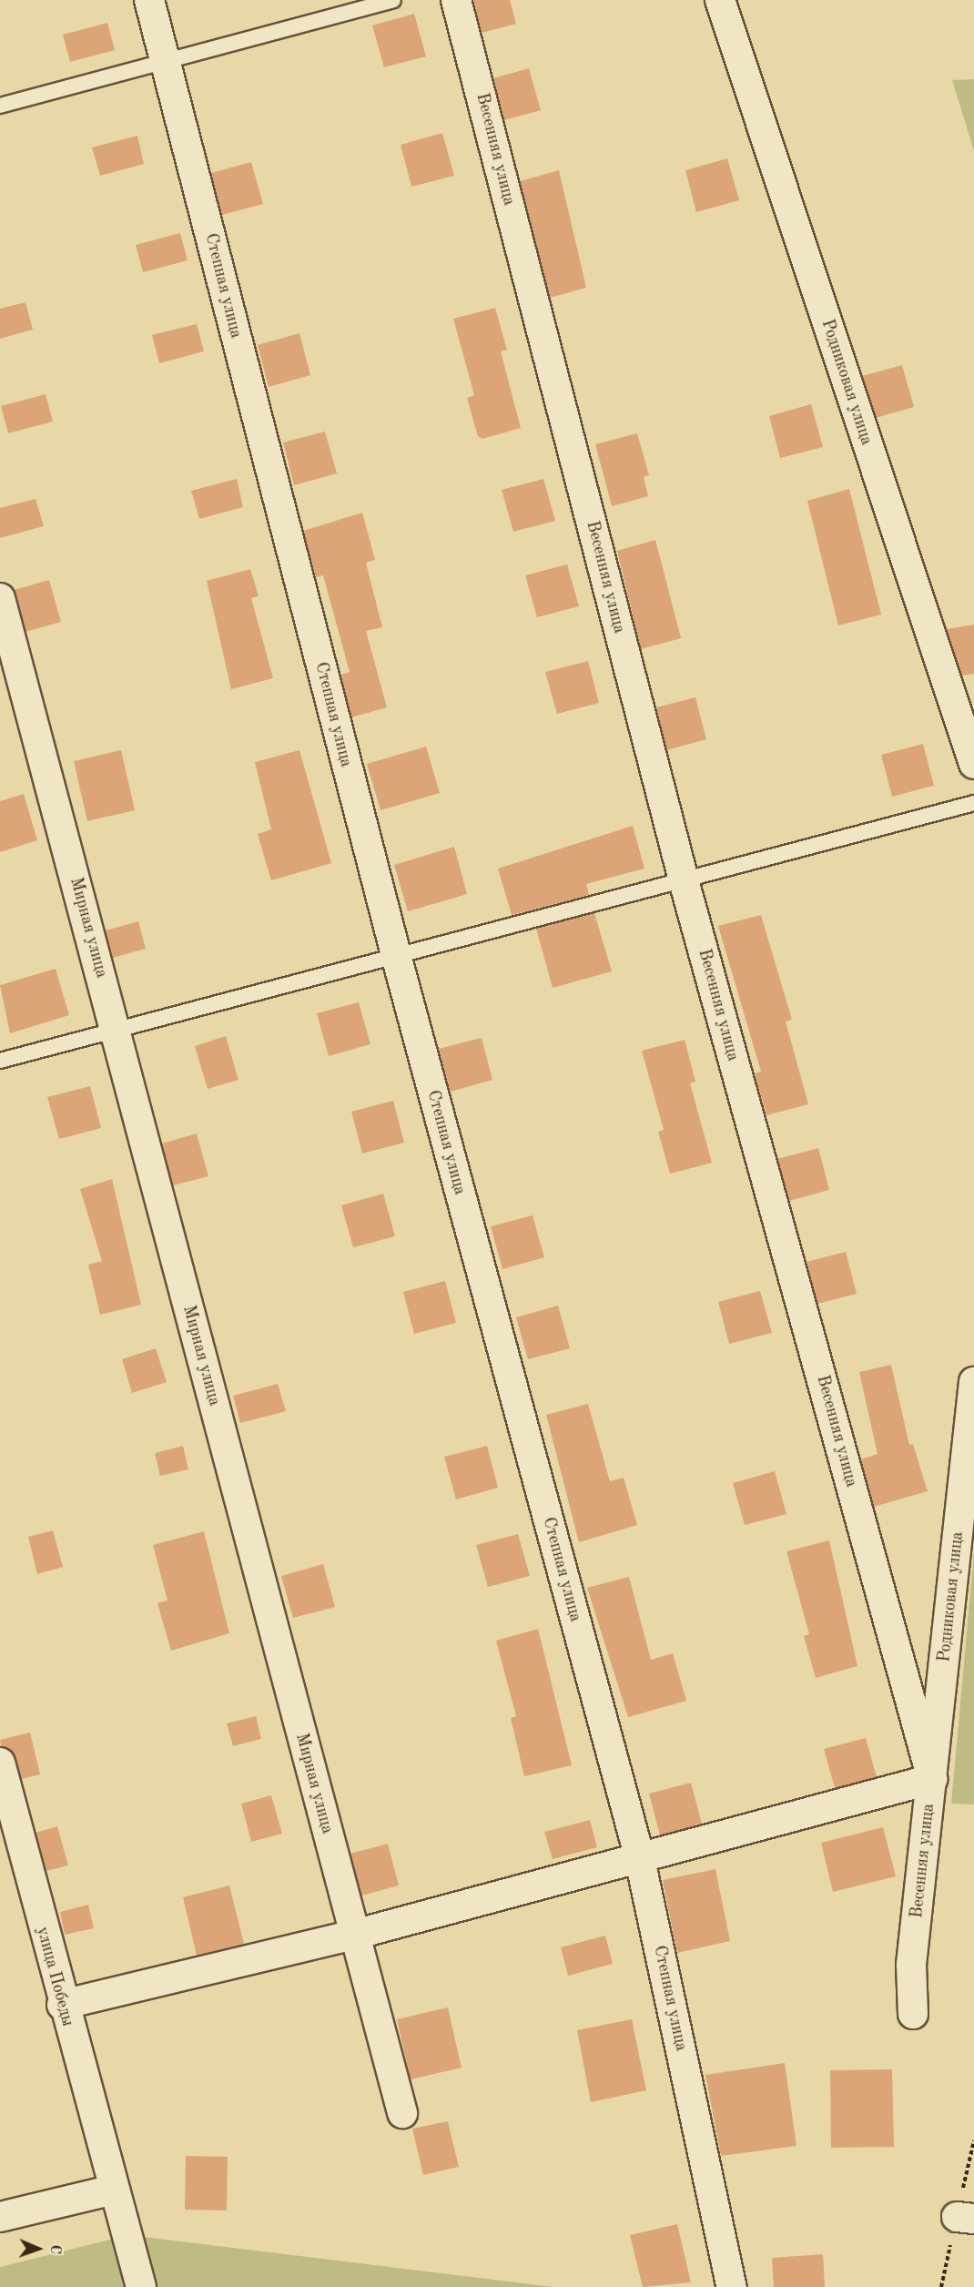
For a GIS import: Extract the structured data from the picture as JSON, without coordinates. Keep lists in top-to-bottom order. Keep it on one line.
{"streets":{"street":["Весенняя улица","Степная улица","Родниковая улица","Мирная улица","улица Победы"]},"crossings":[["Весенняя улица","Родниковая улица"]],"north":"right"}
